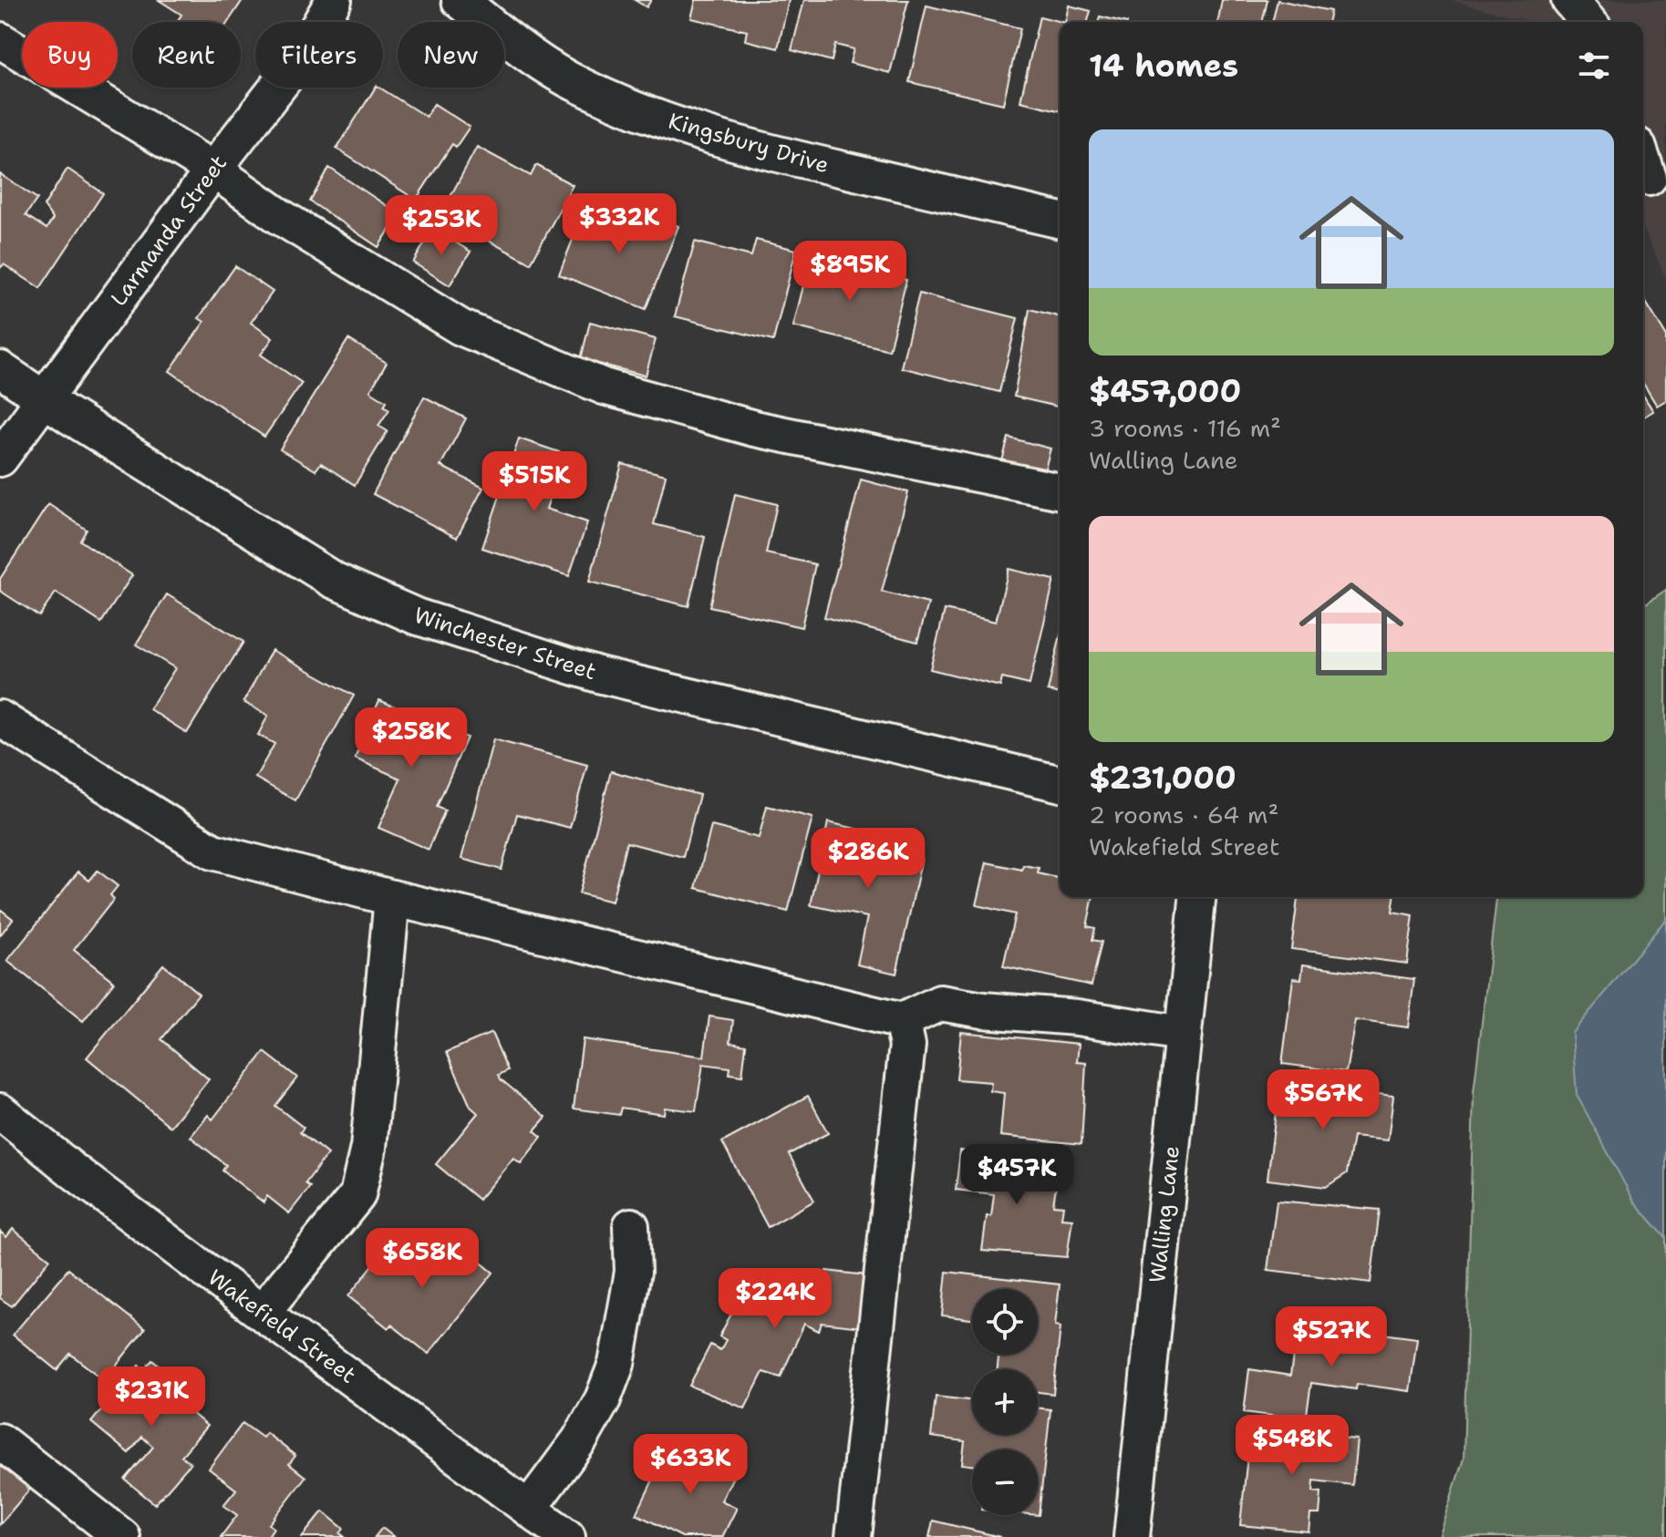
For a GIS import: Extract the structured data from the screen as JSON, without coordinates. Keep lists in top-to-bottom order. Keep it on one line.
{"streets":{"street":["Kingsbury Drive","Larmanda Street","Winchester Street","Walling Lane","Wakefield Street"]},"crossings":[["Larmanda Street","Winchester Street"]],"page":{"chip":["Buy","Rent","Filters","New"],"heading":"14 homes","list":[{"name":"$457,000","note":"3 rooms · 116 m² · Walling Lane"},{"name":"$231,000","note":"2 rooms · 64 m² · Wakefield Street"}],"price":["$332K","$253K","$895K","$515K","$258K","$286K","$567K","$457K","$658K","$224K","$527K","$231K","$548K","$633K"],"map_buttons":["+","−"]}}
